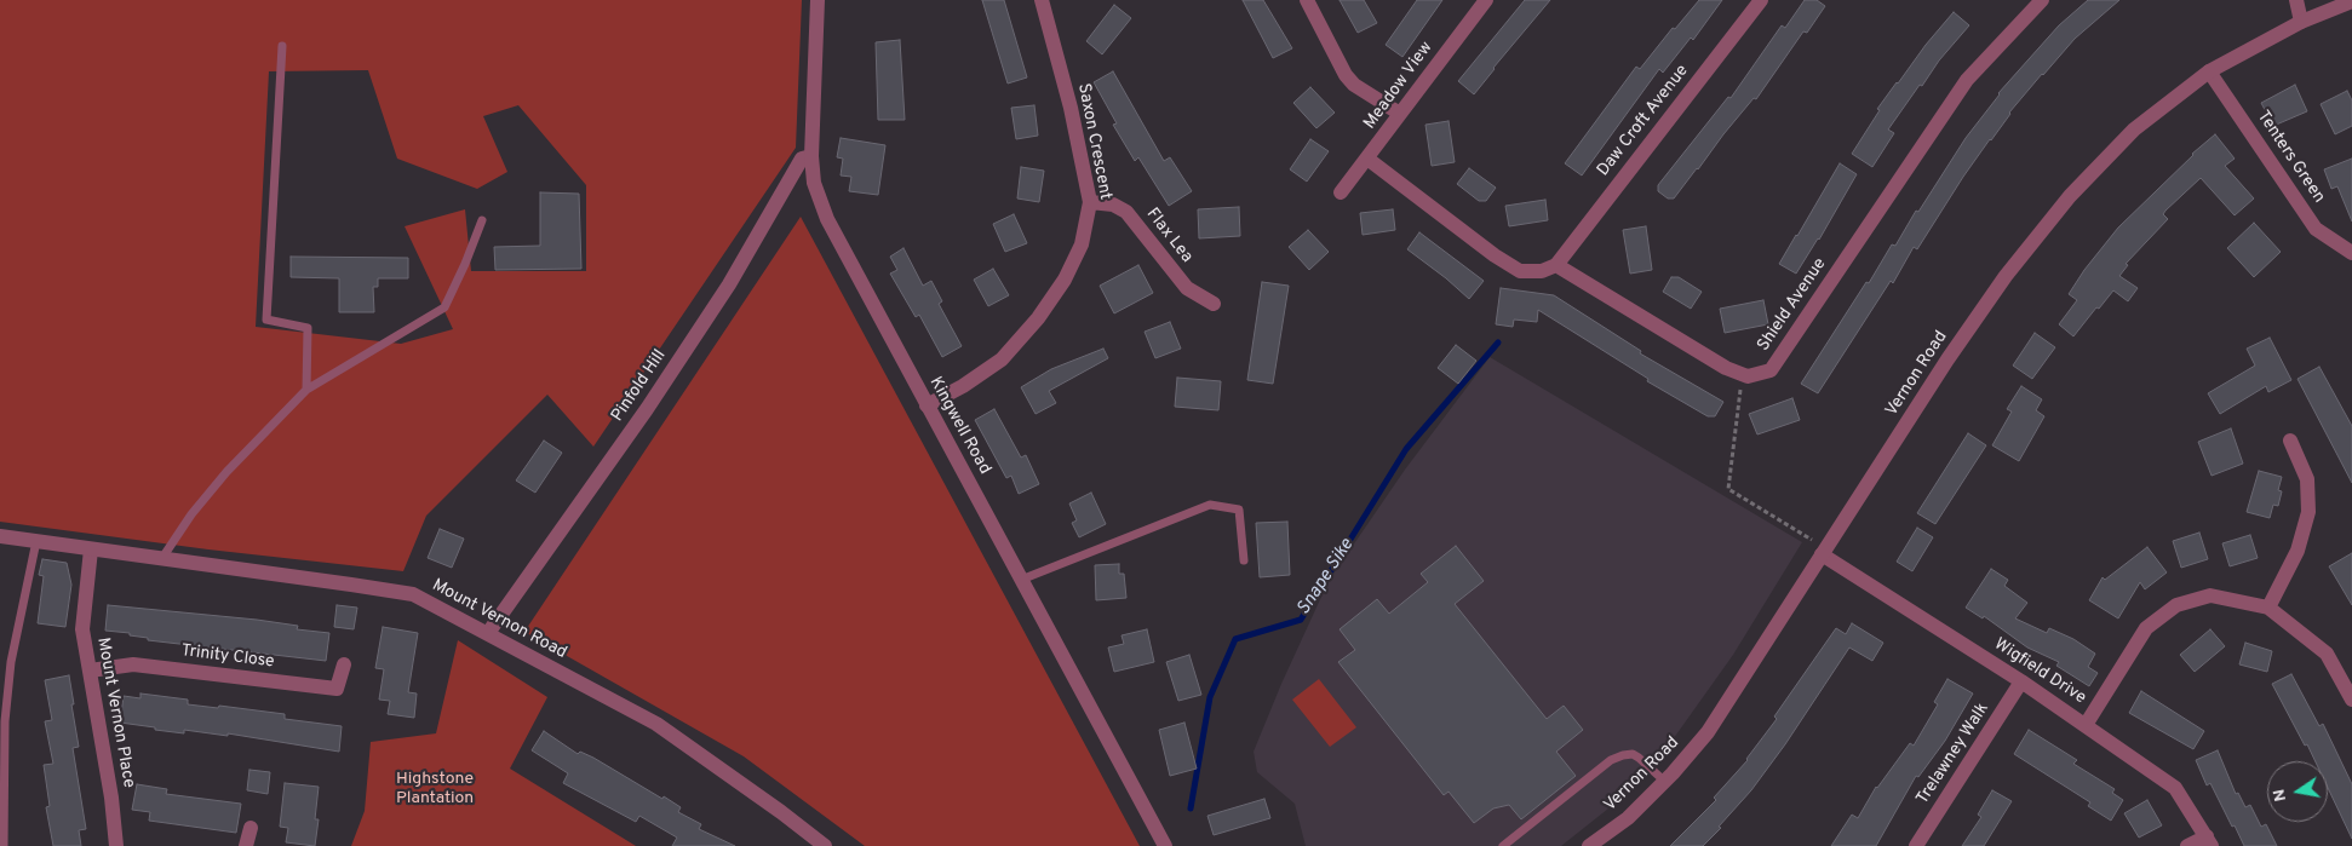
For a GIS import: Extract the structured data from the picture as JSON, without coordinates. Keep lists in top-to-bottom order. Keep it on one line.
{"streets":{"street":["Meadow View","Daw Croft Avenue","Saxon Crescent","Tenters Green","Flax Lea","Shield Avenue","Vernon Road","Pinfold Hill","Kingwell Road","Mount Vernon Road","Trinity Close","Wigfield Drive","Mount Vernon Place","Trelawney Walk"]},"crossings":[["Saxon Crescent","Flax Lea"],["Saxon Crescent","Kingwell Road"],["Tenters Green","Vernon Road"],["Vernon Road","Wigfield Drive"],["Pinfold Hill","Kingwell Road"],["Pinfold Hill","Mount Vernon Road"],["Mount Vernon Road","Mount Vernon Place"],["Trinity Close","Mount Vernon Place"],["Wigfield Drive","Trelawney Walk"]],"water":["Snape Sike"],"parks":["Highstone Plantation"],"north":"left"}
